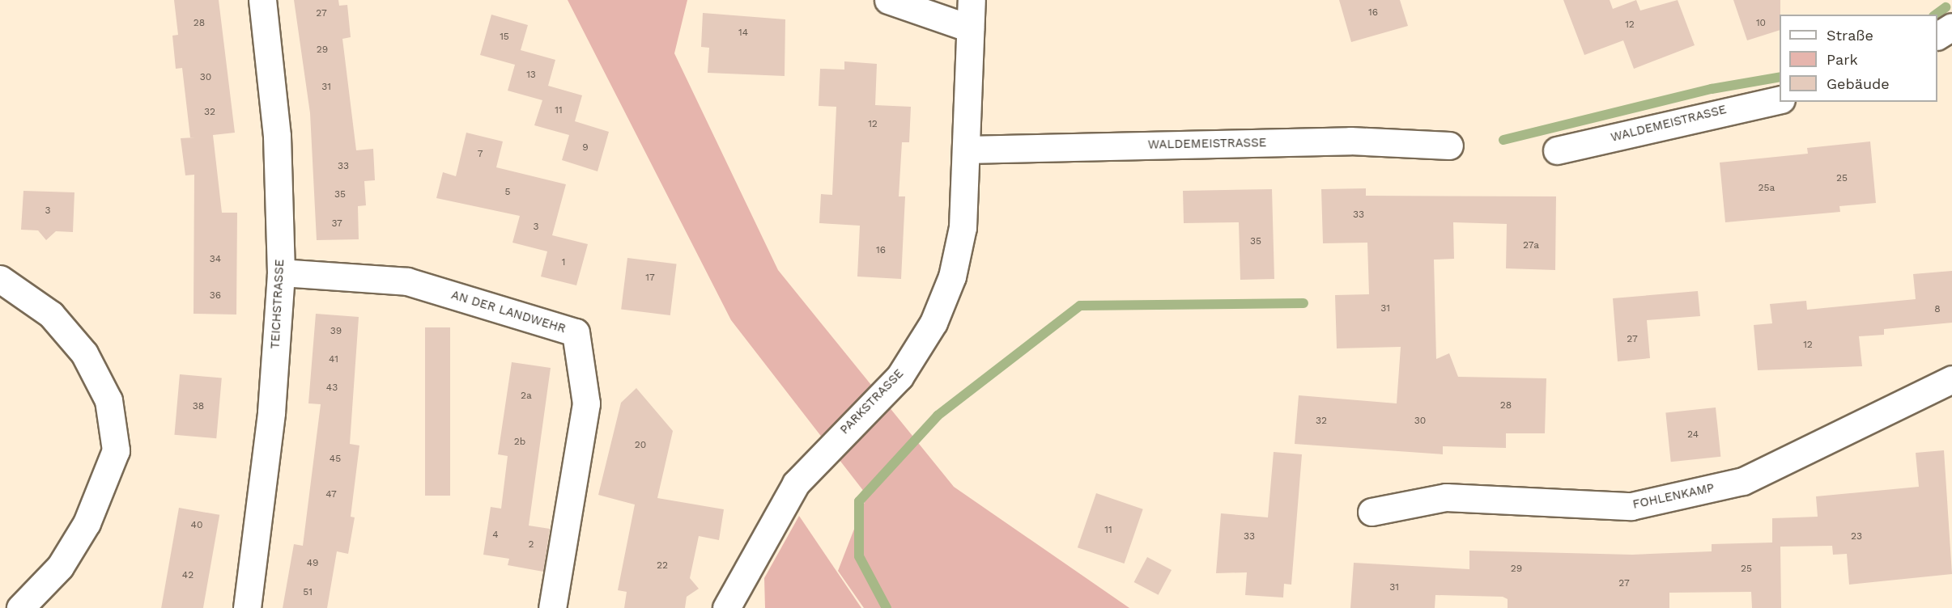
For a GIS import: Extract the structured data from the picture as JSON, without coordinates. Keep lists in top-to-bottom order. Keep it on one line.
{"streets":{"street":["WALDEMEISTRASSE","TEICHSTRASSE","AN DER LANDWEHR","PARKSTRASSE","FOHLENKAMP"]},"crossings":[["WALDEMEISTRASSE","PARKSTRASSE"],["TEICHSTRASSE","AN DER LANDWEHR"]],"house_numbers":["16","27","28","10","12","14","15","29","13","30","31","11","32","12","9","7","33","25","25a","5","35","3","33","37","3","35","27a","16","34","1","17","36","31","8","39","27","12","41","43","2a","28","38","32","30","24","2b","20","45","47","40","11","4","33","23","2","49","22","29","25","42","27","31","51"],"legend":["Straße","Park","Gebäude"]}
